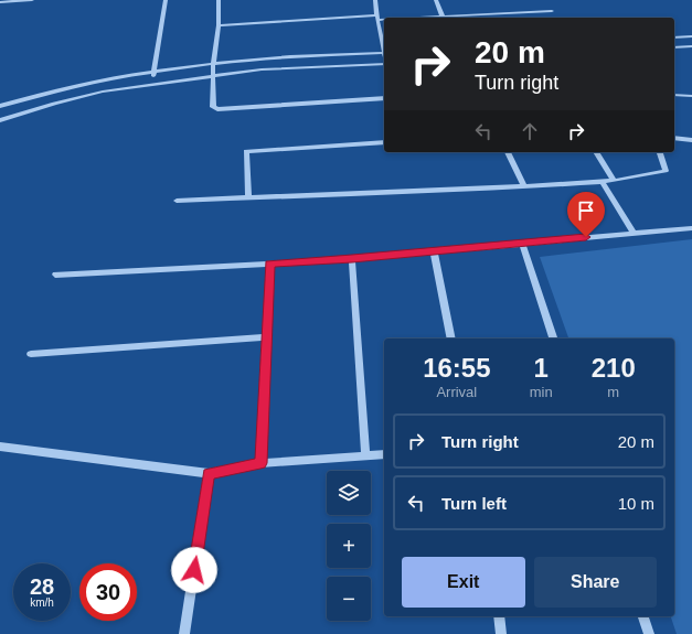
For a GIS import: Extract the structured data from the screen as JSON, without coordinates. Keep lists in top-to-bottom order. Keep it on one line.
{"page":{"turn":["20 m","Turn right"],"eta":["16:55","Arrival","1","min","210","m"],"list":[{"name":"Turn right","value":"20 m"},{"name":"Turn left","value":"10 m"}],"map_buttons":["+","−"],"buttons":["Exit","Share"],"speed":"28 km/h","limit":"30"}}
